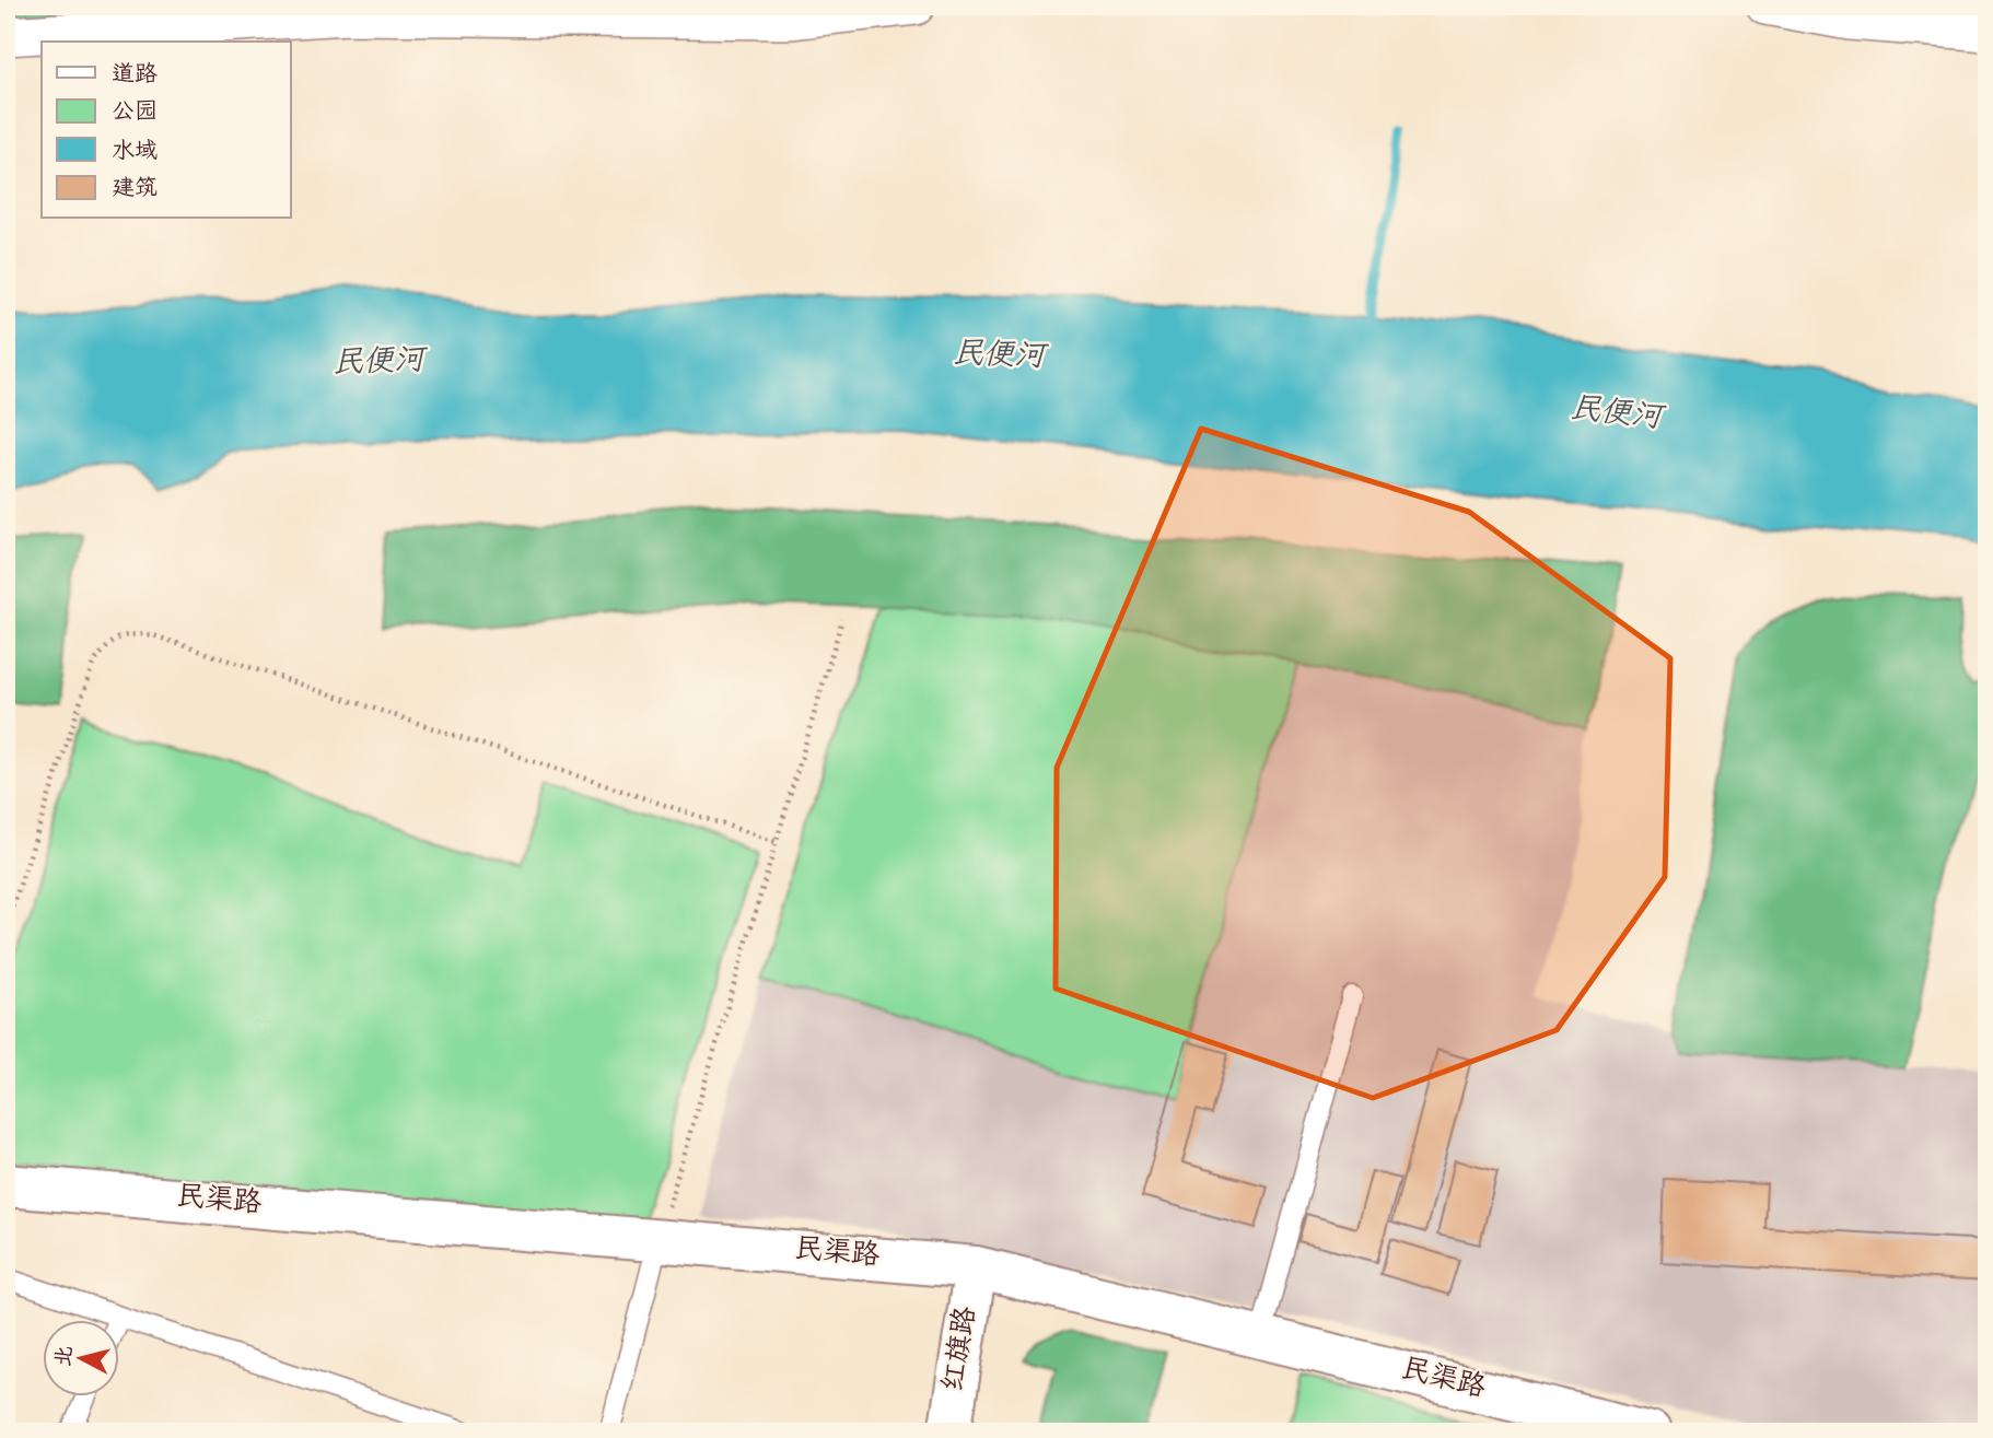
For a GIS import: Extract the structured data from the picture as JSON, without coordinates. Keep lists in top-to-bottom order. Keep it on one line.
{"streets":{"street":["民渠路","红旗路"]},"crossings":[["民渠路","红旗路"]],"water":["民便河"],"legend":["道路","公园","水域","建筑"],"north":"left"}
